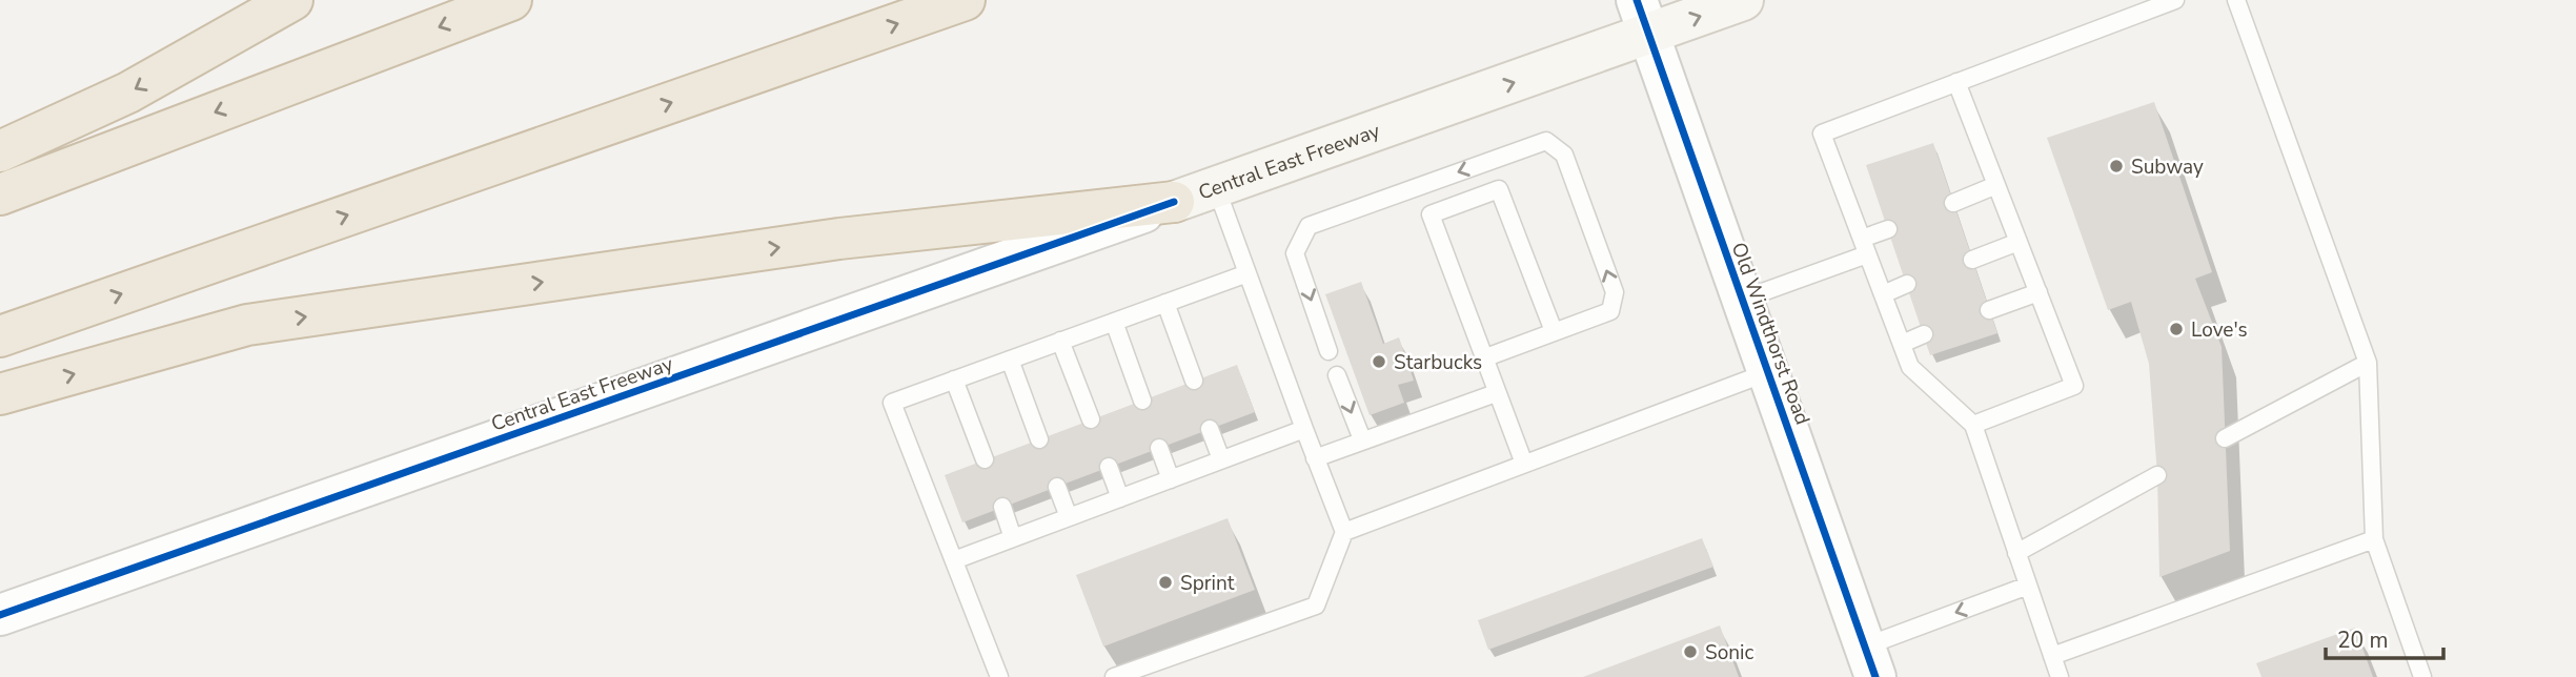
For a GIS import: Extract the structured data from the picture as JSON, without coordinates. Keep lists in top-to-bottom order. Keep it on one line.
{"streets":{"main road":["Central East Freeway"],"street":["Old Windthorst Road"]},"crossings":[["Central East Freeway","Old Windthorst Road"]],"places":["Subway","Love's","Starbucks","Sprint","Sonic"],"scale_bar":"20 m"}
